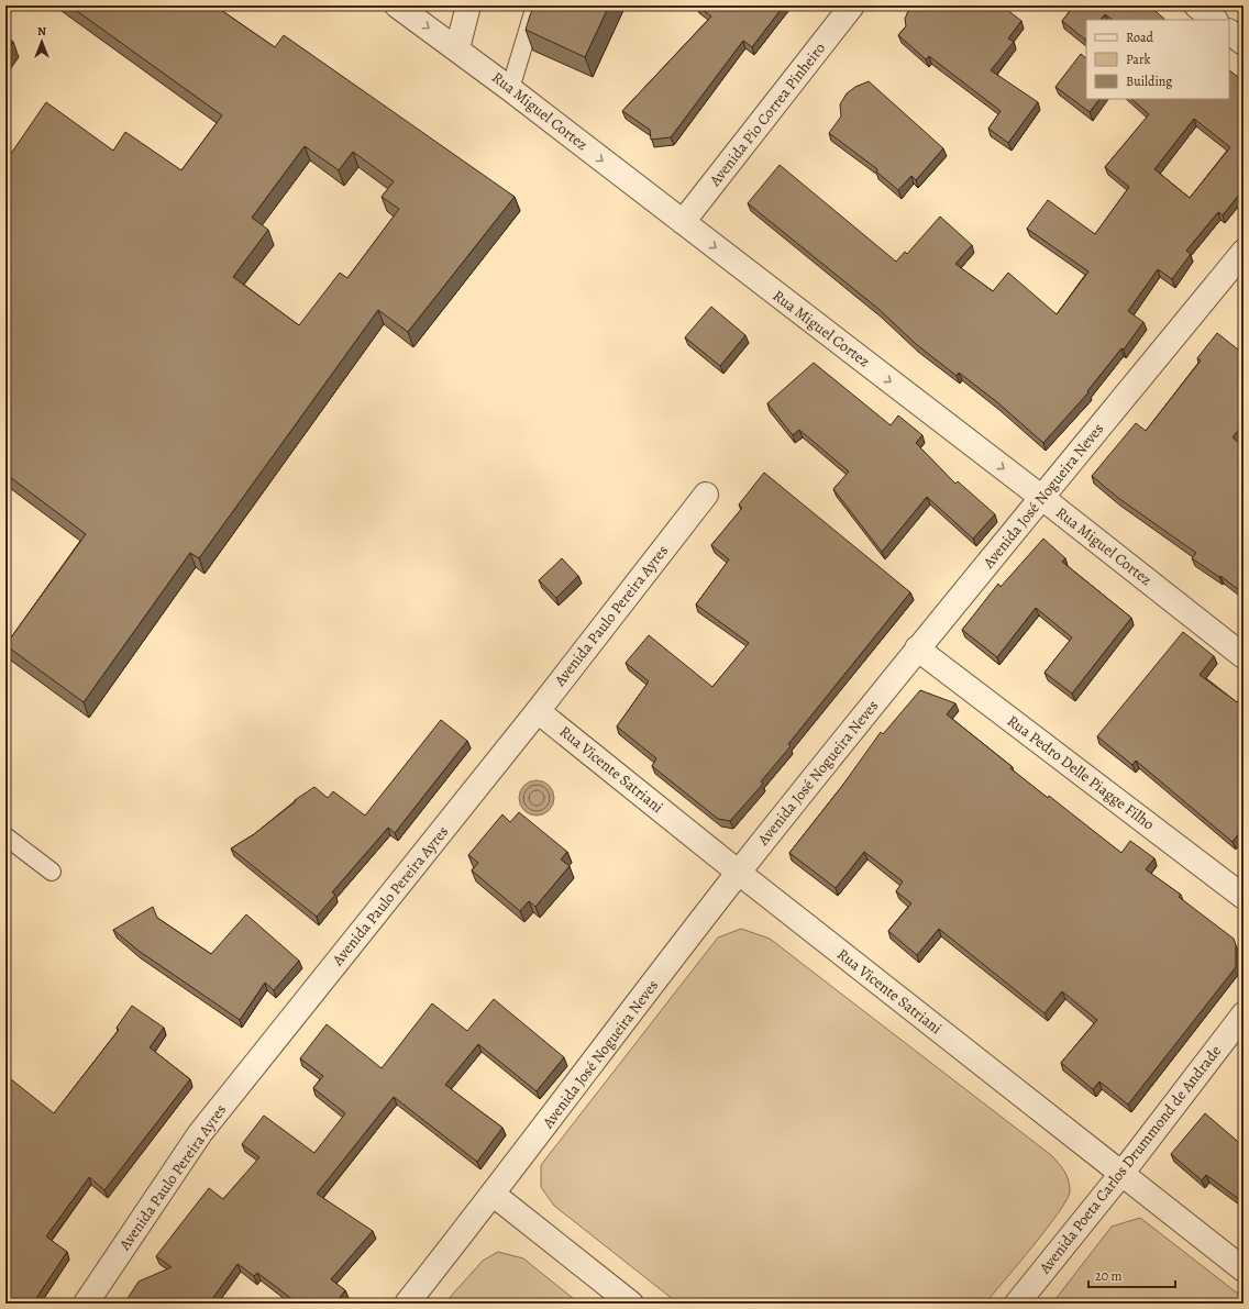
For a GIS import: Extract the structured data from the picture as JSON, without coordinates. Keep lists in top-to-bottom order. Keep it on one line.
{"streets":{"street":["Rua Miguel Cortez","Avenida Pio Correa Pinheiro","Avenida José Nogueira Neves","Avenida Paulo Pereira Ayres","Rua Vicente Satriani","Rua Pedro Delle Piagge Filho","Avenida Poeta Carlos Drummond de Andrade"]},"crossings":[["Rua Miguel Cortez","Avenida Pio Correa Pinheiro"],["Rua Miguel Cortez","Avenida José Nogueira Neves"],["Avenida José Nogueira Neves","Rua Vicente Satriani"],["Avenida José Nogueira Neves","Rua Pedro Delle Piagge Filho"],["Avenida Paulo Pereira Ayres","Rua Vicente Satriani"],["Rua Vicente Satriani","Avenida Poeta Carlos Drummond de Andrade"]],"one_way":["Rua Miguel Cortez"],"legend":["Road","Park","Building"],"scale_bar":"20 m","north":"top"}
